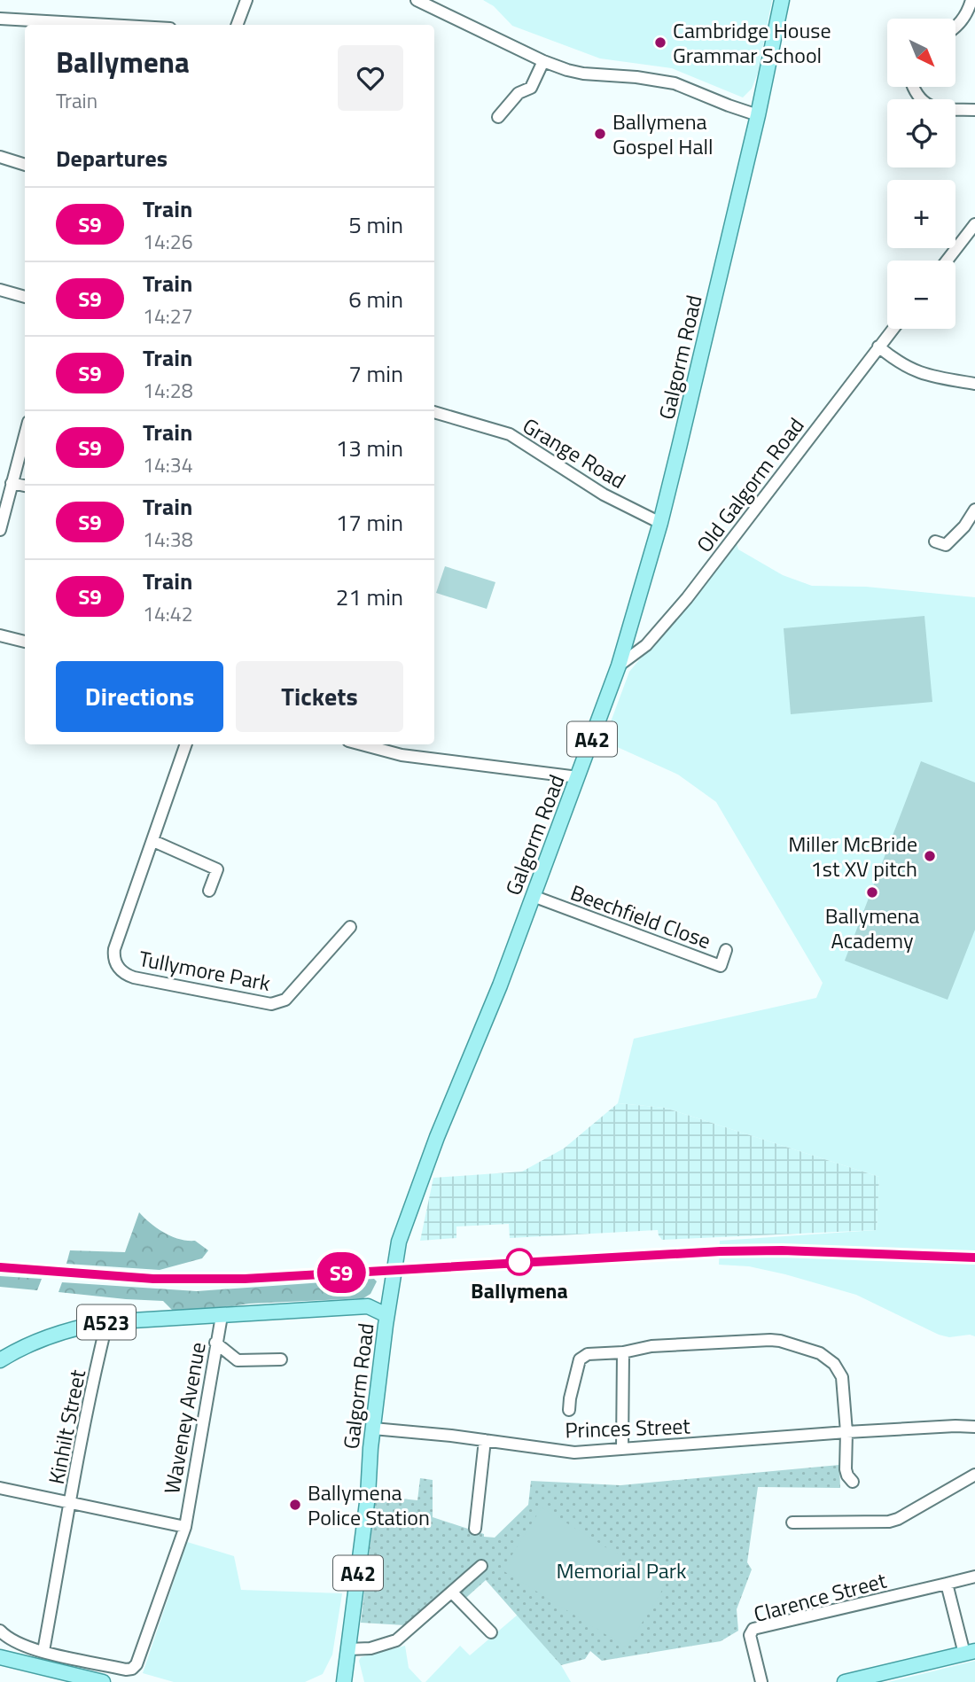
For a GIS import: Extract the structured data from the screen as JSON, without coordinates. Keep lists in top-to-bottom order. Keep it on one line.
{"streets":{"main road":["Galgorm Road","A42","A523"],"street":["Grange Road","Old Galgorm Road","Beechfield Close","Tullymore Park","Waveney Avenue","Kinhilt Street","Princes Street","Clarence Street"]},"crossings":[["Galgorm Road","Grange Road"],["Galgorm Road","Old Galgorm Road"],["Galgorm Road","Beechfield Close"],["Galgorm Road","A523"],["Galgorm Road","Princes Street"],["A523","Waveney Avenue"],["A523","Kinhilt Street"],["Waveney Avenue","Kinhilt Street"]],"parks":["Memorial Park"],"places":["Cambridge House Grammar School","Ballymena Gospel Hall","Miller McBride 1st XV pitch","Ballymena Academy","Ballymena","Ballymena Police Station"],"north":"bottom right","page":{"on_map":"S9","map_buttons":["+","−"],"heading":[["Ballymena","Train"],"Departures"],"list":[{"mark":"S9","name":"Train","note":"14:26","value":"5 min"},{"mark":"S9","name":"Train","note":"14:27","value":"6 min"},{"mark":"S9","name":"Train","note":"14:28","value":"7 min"},{"mark":"S9","name":"Train","note":"14:34","value":"13 min"},{"mark":"S9","name":"Train","note":"14:38","value":"17 min"},{"mark":"S9","name":"Train","note":"14:42","value":"21 min"}],"buttons":["Directions","Tickets"]}}
